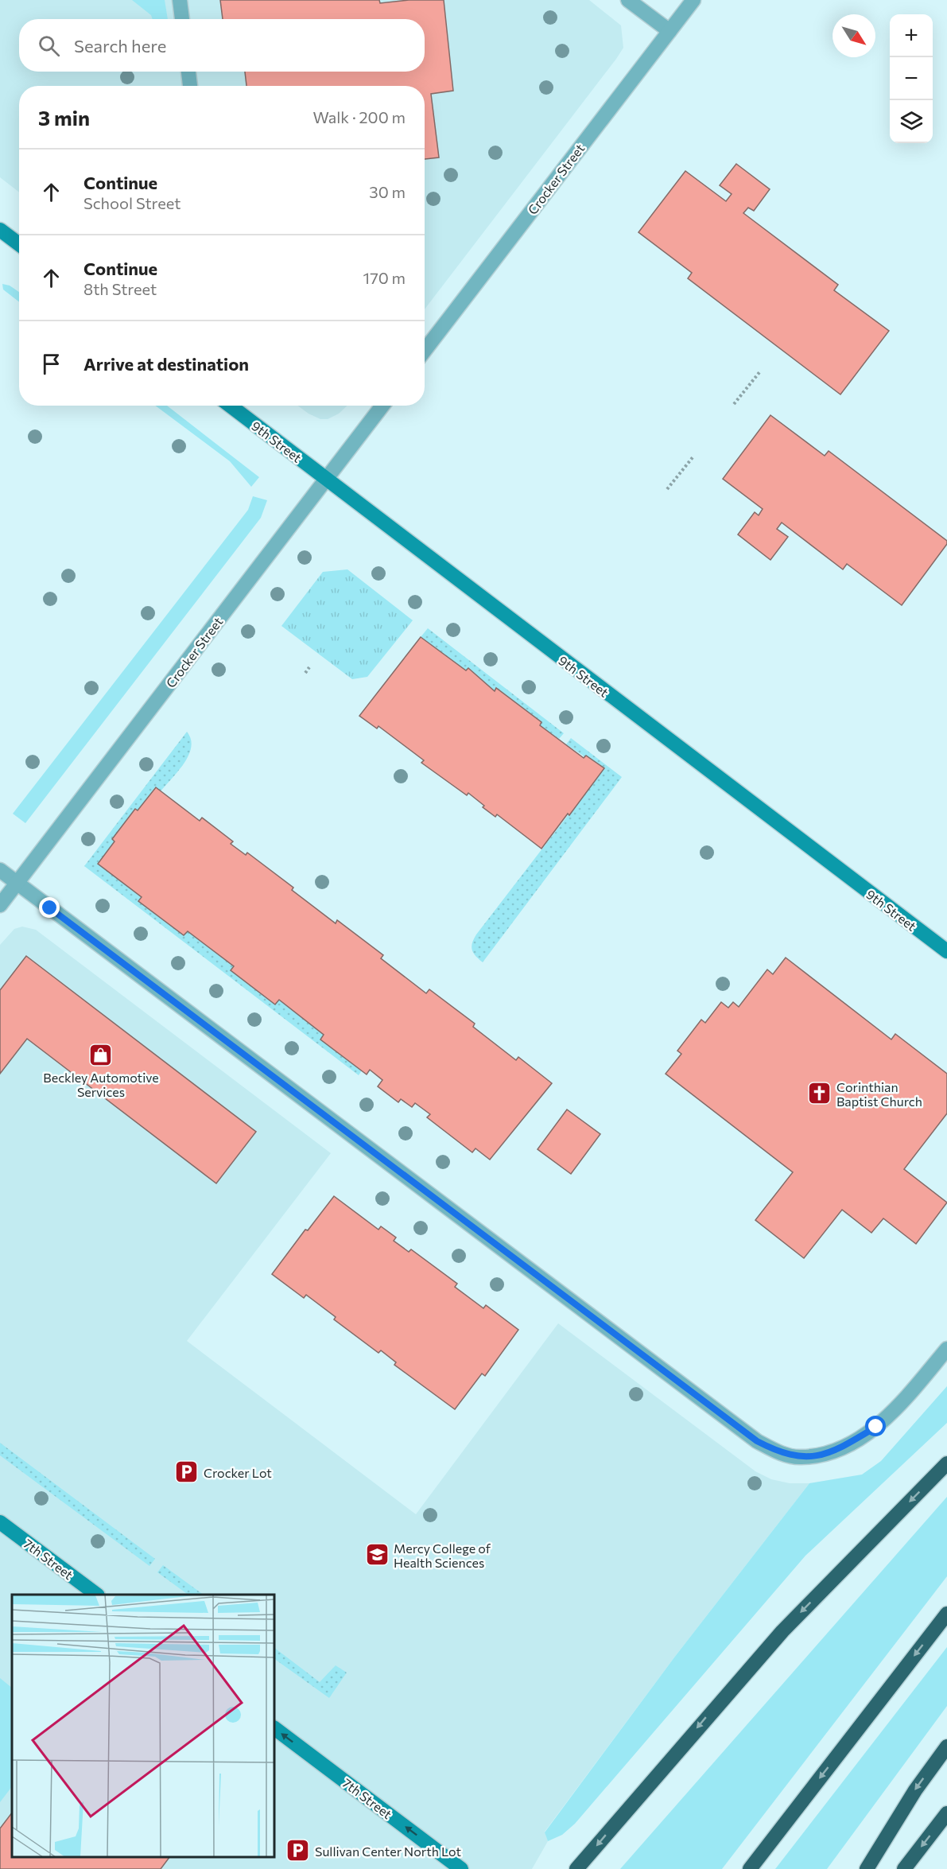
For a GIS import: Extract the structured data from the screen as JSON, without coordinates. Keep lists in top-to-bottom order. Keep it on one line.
{"streets":{"street":["Crocker Street","9th Street","7th Street"]},"crossings":[["Crocker Street","9th Street"]],"one_way":["7th Street"],"places":{"shop":["Beckley Automotive Services"],"church":["Corinthian Baptist Church"],"parking":["Crocker Lot","Sullivan Center North Lot"],"school or university":["Mercy College of Health Sciences"]},"north":"bottom right","page":{"map_buttons":["+","−"],"search":"Search here","heading":["3 min","Walk · 200 m"],"list":[["Continue","School Street","30 m"],["Continue","8th Street","170 m"],"Arrive at destination"]}}
